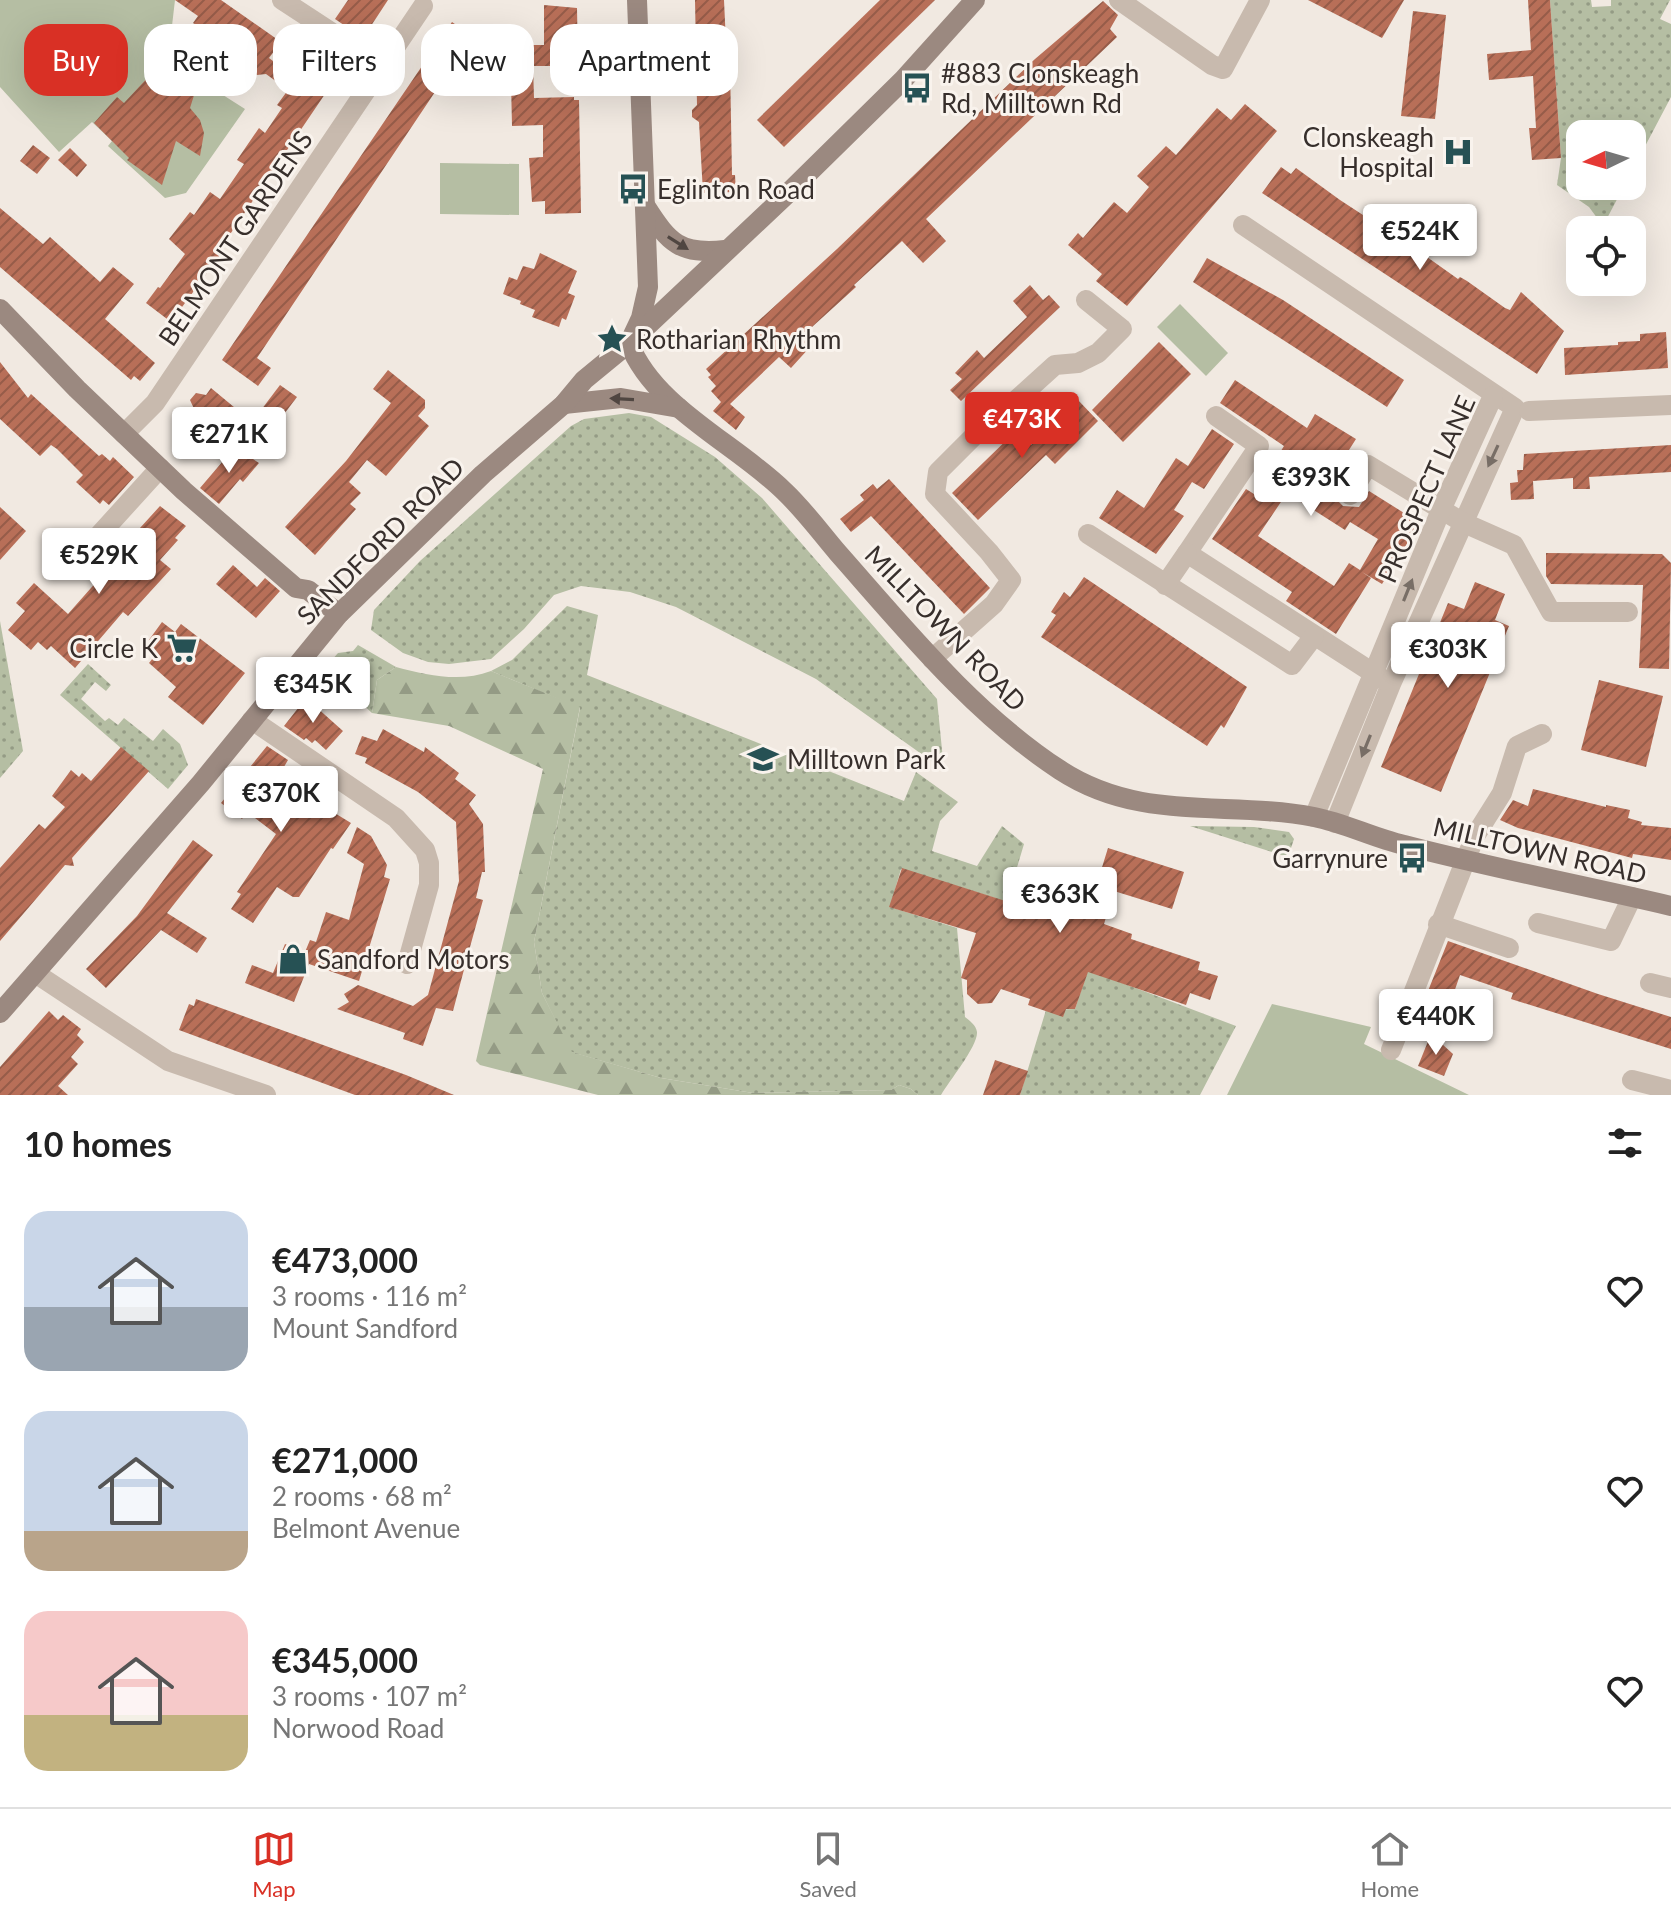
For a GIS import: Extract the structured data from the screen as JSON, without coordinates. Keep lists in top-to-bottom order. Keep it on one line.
{"streets":{"main road":["SANDFORD ROAD","MILLTOWN ROAD"],"street":["BELMONT GARDENS","PROSPECT LANE"]},"crossings":[["PROSPECT LANE","MILLTOWN ROAD"],["SANDFORD ROAD","MILLTOWN ROAD"]],"places":{"bus stop":["#883 Clonskeagh Rd, Milltown Rd","Eglinton Road","Garrynure"],"hospital":["Clonskeagh Hospital"],"place":["Rotharian Rhythm"],"supermarket":["Circle K"],"school or university":["Milltown Park"],"shop":["Sandford Motors"]},"north":"left","page":{"chip":["Buy","Rent","Filters","New","Apartment"],"price":["€524K","€473K","€271K","€393K","€529K","€303K","€345K","€370K","€363K","€440K"],"heading":"10 homes","list":[{"name":"€473,000","note":"3 rooms · 116 m² · Mount Sandford"},{"name":"€271,000","note":"2 rooms · 68 m² · Belmont Avenue"},{"name":"€345,000","note":"3 rooms · 107 m² · Norwood Road"}],"tabs":["Map","Saved","Home"]}}
